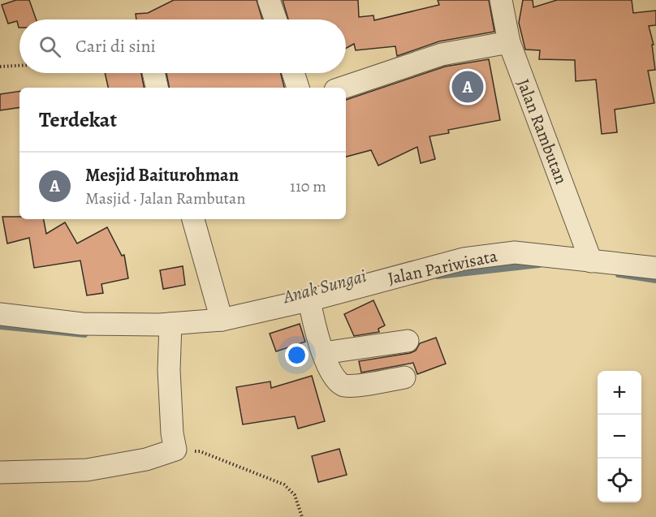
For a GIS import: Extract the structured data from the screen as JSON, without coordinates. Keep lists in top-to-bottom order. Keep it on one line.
{"streets":{"street":["Jalan Rambutan","Jalan Pariwisata"]},"crossings":[["Jalan Rambutan","Jalan Pariwisata"]],"water":["Anak Sungai"],"page":{"search":"Cari di sini","pins":"A","heading":"Terdekat","list":[{"mark":"A","name":"Mesjid Baiturohman","note":"Masjid · Jalan Rambutan","value":"110 m"}],"map_buttons":["+","−"]}}
